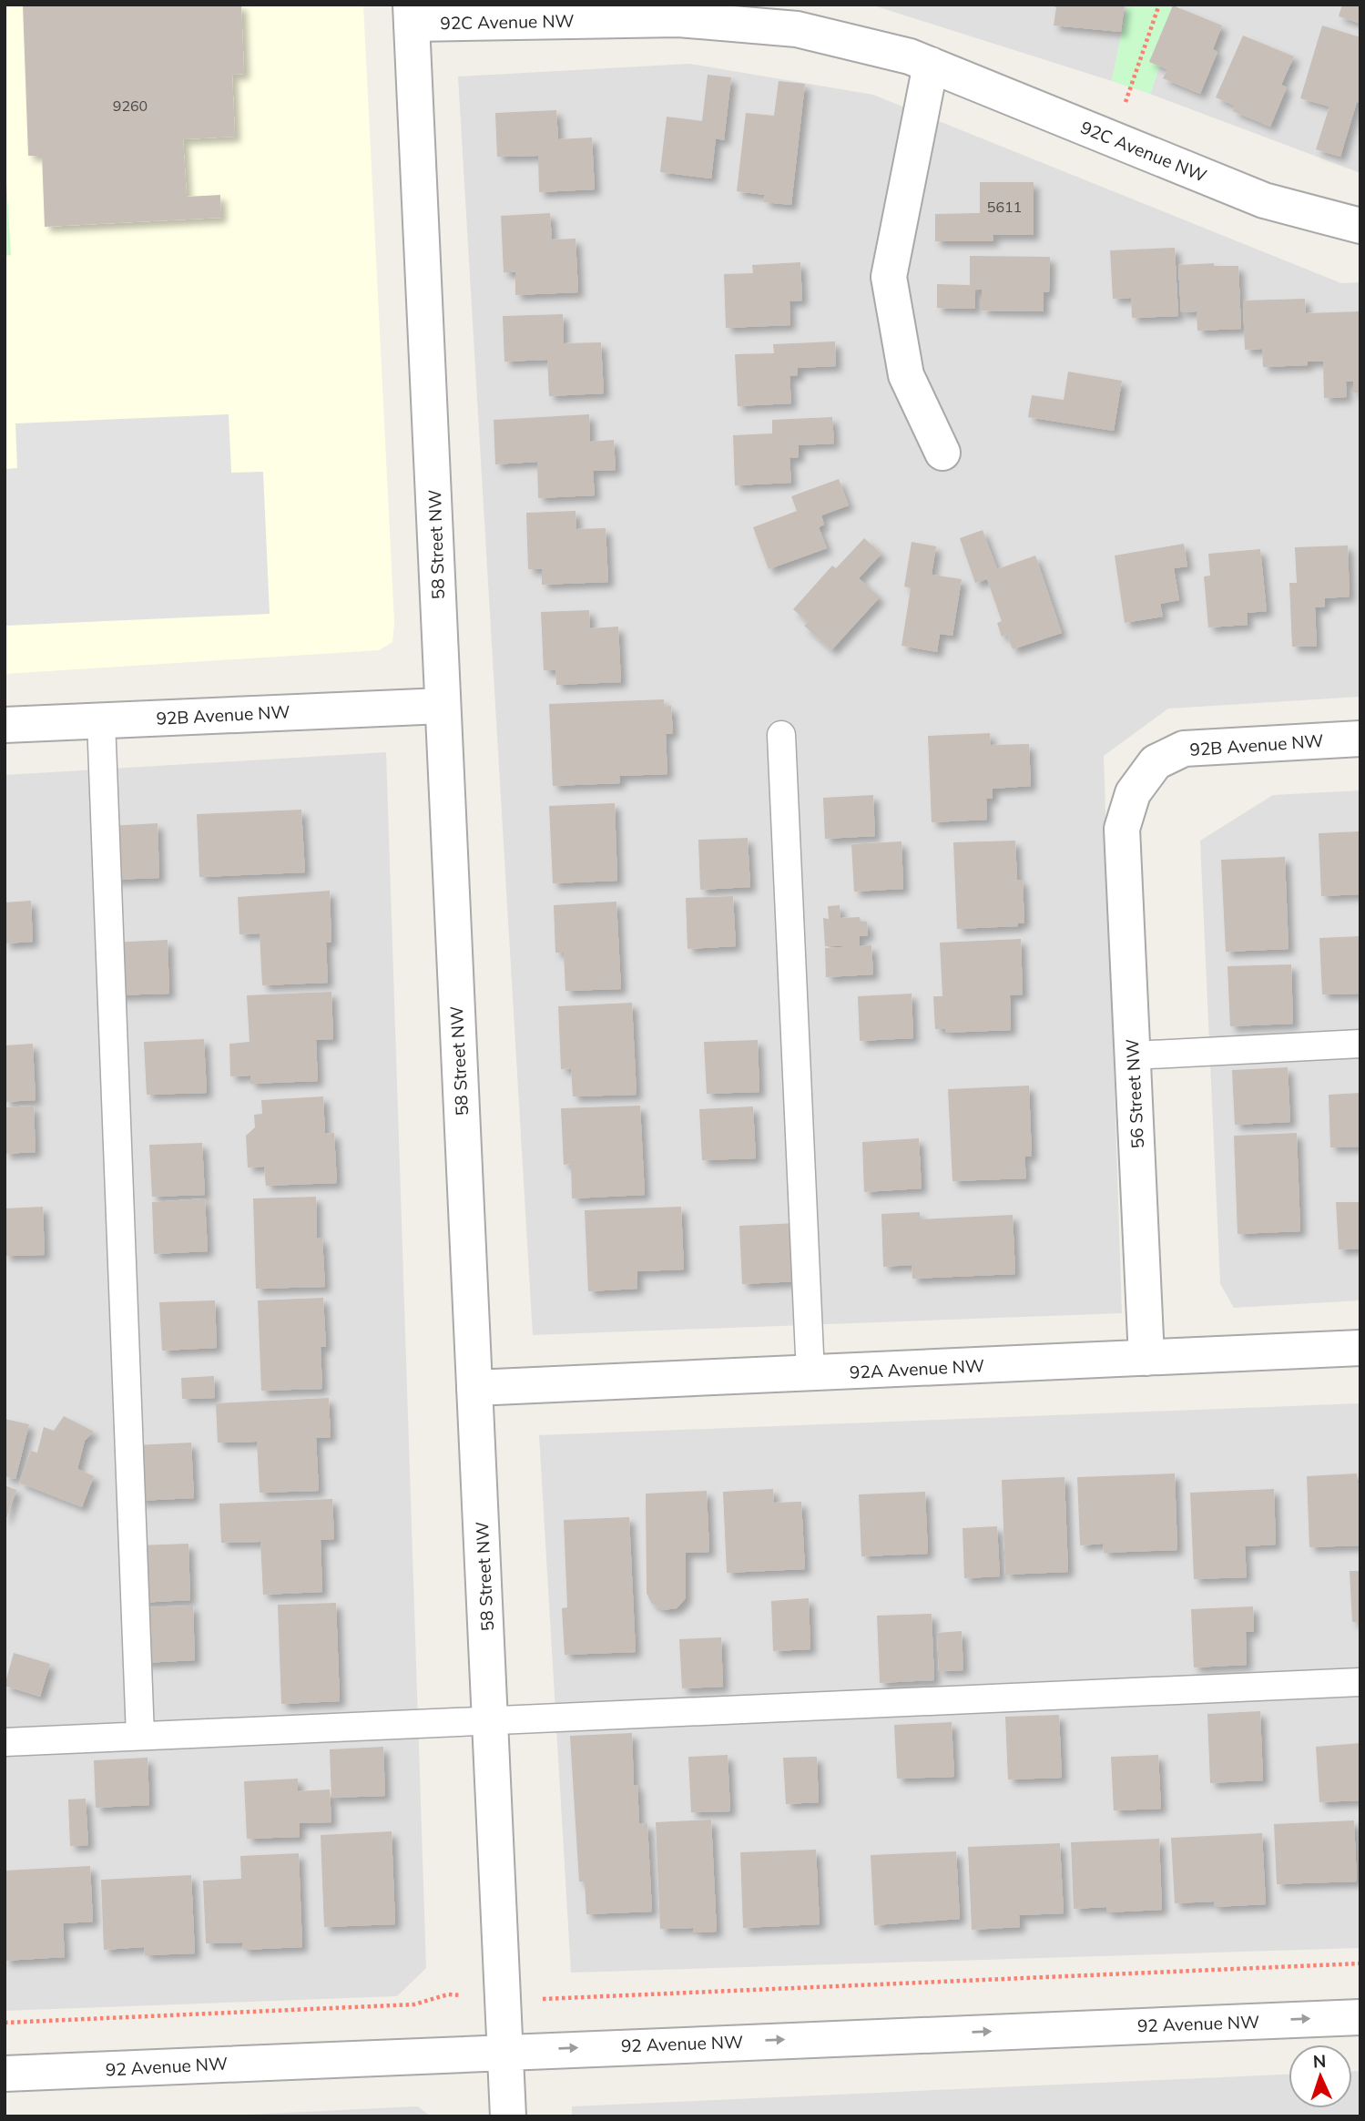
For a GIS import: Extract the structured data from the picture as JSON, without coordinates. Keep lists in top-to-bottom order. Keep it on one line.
{"streets":{"street":["92C Avenue NW","58 Street NW","92B Avenue NW","56 Street NW","92A Avenue NW","92 Avenue NW"]},"crossings":[["92C Avenue NW","58 Street NW"],["58 Street NW","92B Avenue NW"],["58 Street NW","92A Avenue NW"],["58 Street NW","92 Avenue NW"],["92B Avenue NW","56 Street NW"],["56 Street NW","92A Avenue NW"]],"one_way":["92 Avenue NW"],"house_numbers":["9260","5611"],"north":"top"}
